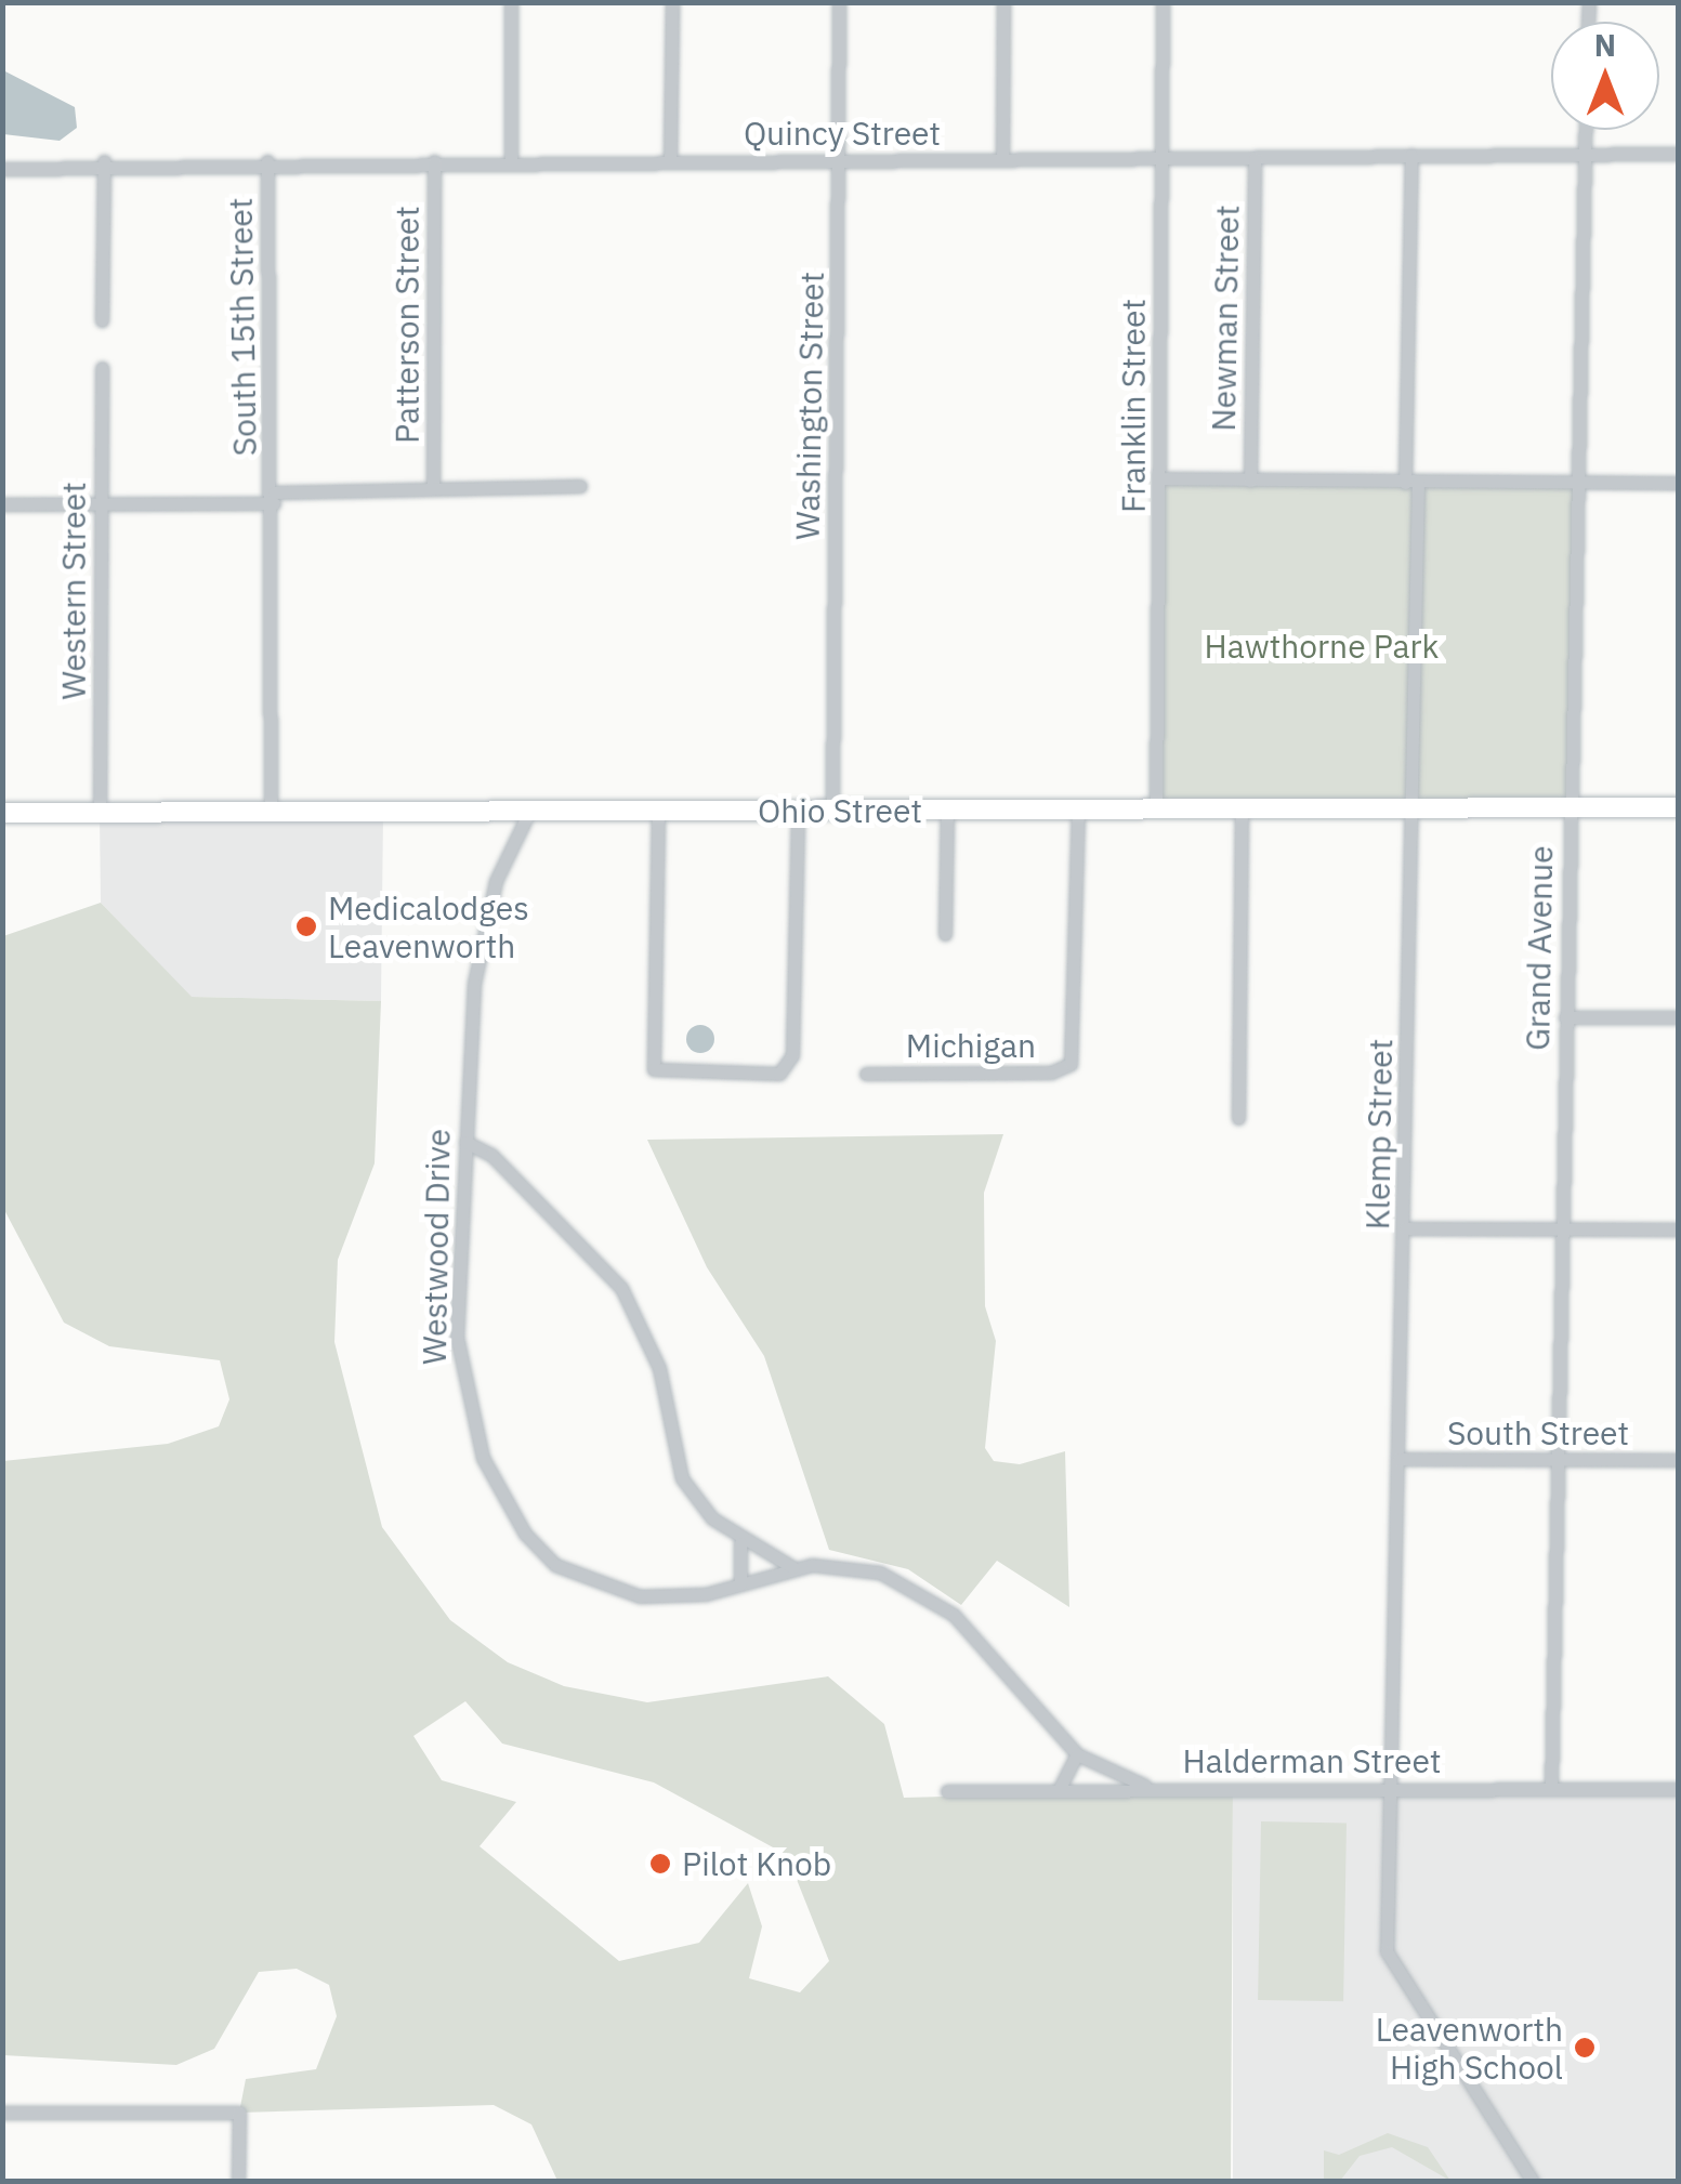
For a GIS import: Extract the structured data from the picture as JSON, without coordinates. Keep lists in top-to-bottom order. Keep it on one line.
{"streets":{"street":["Quincy Street","Newman Street","Patterson Street","South 15th Street","Washington Street","Franklin Street","Western Street","Ohio Street","Grand Avenue","Michigan","Klemp Street","Westwood Drive","South Street","Halderman Street"]},"crossings":[["Quincy Street","Newman Street"],["Quincy Street","Patterson Street"],["Quincy Street","South 15th Street"],["Quincy Street","Washington Street"],["Quincy Street","Franklin Street"],["Quincy Street","Grand Avenue"],["Quincy Street","Klemp Street"],["South 15th Street","Ohio Street"],["Washington Street","Ohio Street"],["Franklin Street","Ohio Street"],["Western Street","Ohio Street"],["Ohio Street","Grand Avenue"],["Ohio Street","Michigan"],["Ohio Street","Klemp Street"],["Ohio Street","Westwood Drive"],["Grand Avenue","South Street"],["Grand Avenue","Halderman Street"],["Klemp Street","South Street"],["Klemp Street","Halderman Street"],["Westwood Drive","Halderman Street"]],"parks":["Hawthorne Park"],"places":["Medicalodges Leavenworth","Pilot Knob","Leavenworth High School"],"north":"top"}
